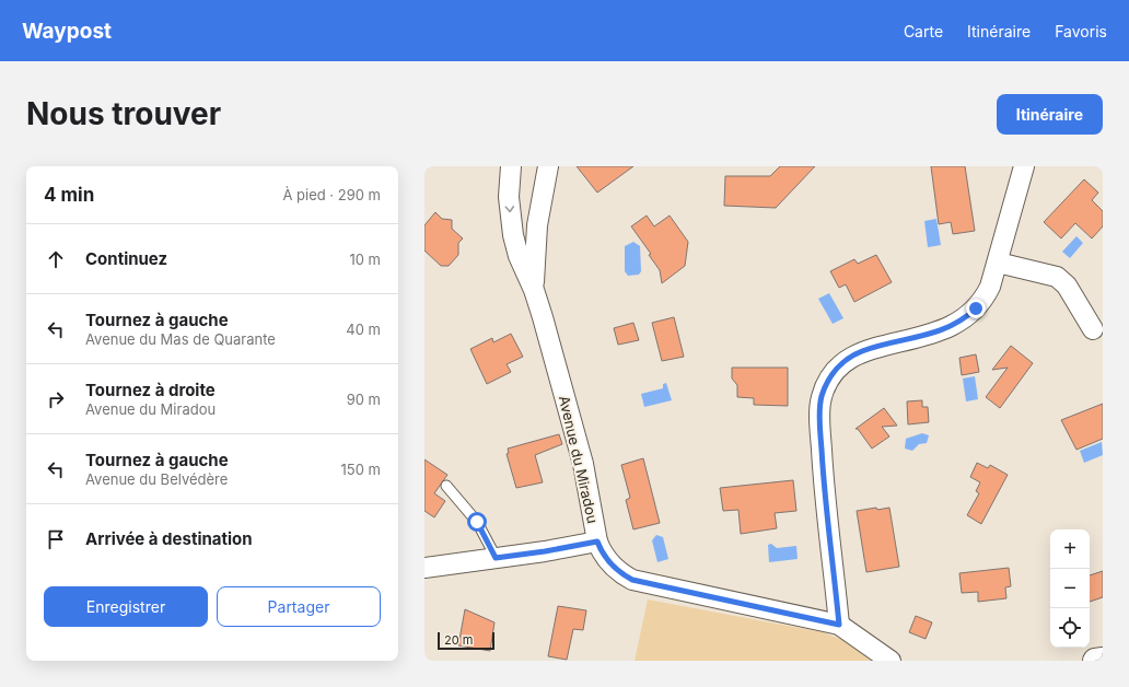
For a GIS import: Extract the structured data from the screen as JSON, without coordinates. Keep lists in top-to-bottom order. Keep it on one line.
{"streets":{"street":["Avenue du Miradou"]},"scale_bar":"20 m","page":{"header":"Waypost","nav":["Carte","Itinéraire","Favoris"],"buttons":["Itinéraire",["Enregistrer","Partager"]],"title":"Nous trouver","heading":["4 min","À pied · 290 m"],"list":[["Continuez","10 m"],["Tournez à gauche","Avenue du Mas de Quarante","40 m"],["Tournez à droite","Avenue du Miradou","90 m"],["Tournez à gauche","Avenue du Belvédère","150 m"],"Arrivée à destination"],"map_buttons":["+","−"],"scale":"20 m"}}
